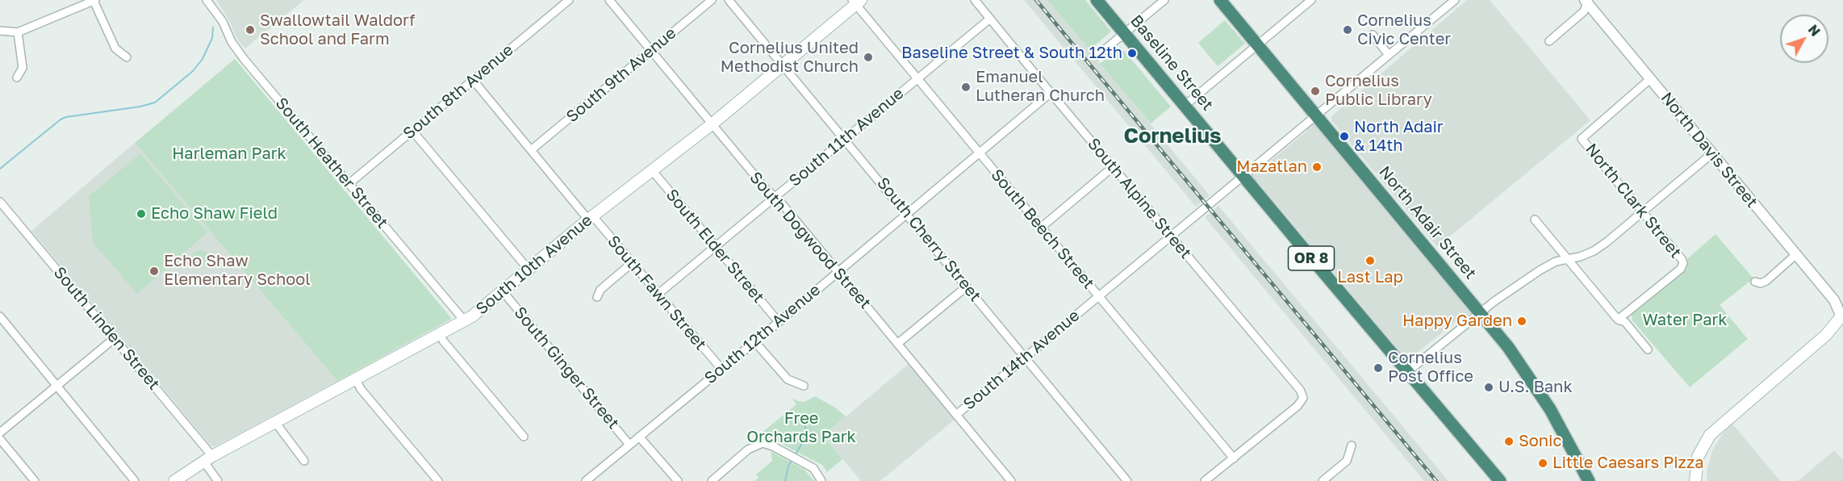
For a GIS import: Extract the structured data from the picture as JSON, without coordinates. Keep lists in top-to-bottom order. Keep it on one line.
{"streets":{"highway":["Baseline Street","North Adair Street","OR 8"],"main road":["South 10th Avenue"],"street":["South 9th Avenue","South 8th Avenue","South 11th Avenue","North Davis Street","South Heather Street","South Alpine Street","North Clark Street","South Beech Street","South Cherry Street","South Dogwood Street","South Elder Street","South Fawn Street","South Linden Street","South 12th Avenue","South 14th Avenue","South Ginger Street"]},"crossings":[["Baseline Street","South 14th Avenue"],["South 9th Avenue","South Dogwood Street"],["South 9th Avenue","South Fawn Street"],["South 8th Avenue","South Heather Street"],["South 8th Avenue","South Fawn Street"],["South 11th Avenue","South Alpine Street"],["South 11th Avenue","South Beech Street"],["South 11th Avenue","South Cherry Street"],["South 11th Avenue","South Dogwood Street"],["South 11th Avenue","South Elder Street"],["South 11th Avenue","South Fawn Street"],["North Davis Street","North Clark Street"],["South Heather Street","South 10th Avenue"],["South Alpine Street","South Beech Street"],["South Alpine Street","South 12th Avenue"],["South Alpine Street","South 14th Avenue"],["North Adair Street","South 14th Avenue"],["South Beech Street","South 10th Avenue"],["South Beech Street","South 12th Avenue"],["South Beech Street","South 14th Avenue"],["South Cherry Street","South 10th Avenue"],["South Cherry Street","South 12th Avenue"],["South Cherry Street","South 14th Avenue"],["South Dogwood Street","South 10th Avenue"],["South Dogwood Street","South 12th Avenue"],["South Dogwood Street","South 14th Avenue"],["South Elder Street","South 10th Avenue"],["South Elder Street","South 12th Avenue"],["South 10th Avenue","South Fawn Street"],["South 10th Avenue","South Linden Street"],["South 10th Avenue","South Ginger Street"],["South Fawn Street","South 12th Avenue"],["South 12th Avenue","South Ginger Street"]],"districts":["Cornelius"],"parks":["Harleman Park","Water Park","Free Orchards Park"],"places":["Swallowtail Waldorf School and Farm","Cornelius Civic Center","Baseline Street & South 12th","Cornelius United Methodist Church","Emanuel Lutheran Church","Cornelius Public Library","North Adair & 14th","Mazatlan","Echo Shaw Field","Last Lap","Echo Shaw Elementary School","Happy Garden","Cornelius Post Office","U.S. Bank","Sonic","Little Caesars Pizza"],"north":"top right"}
